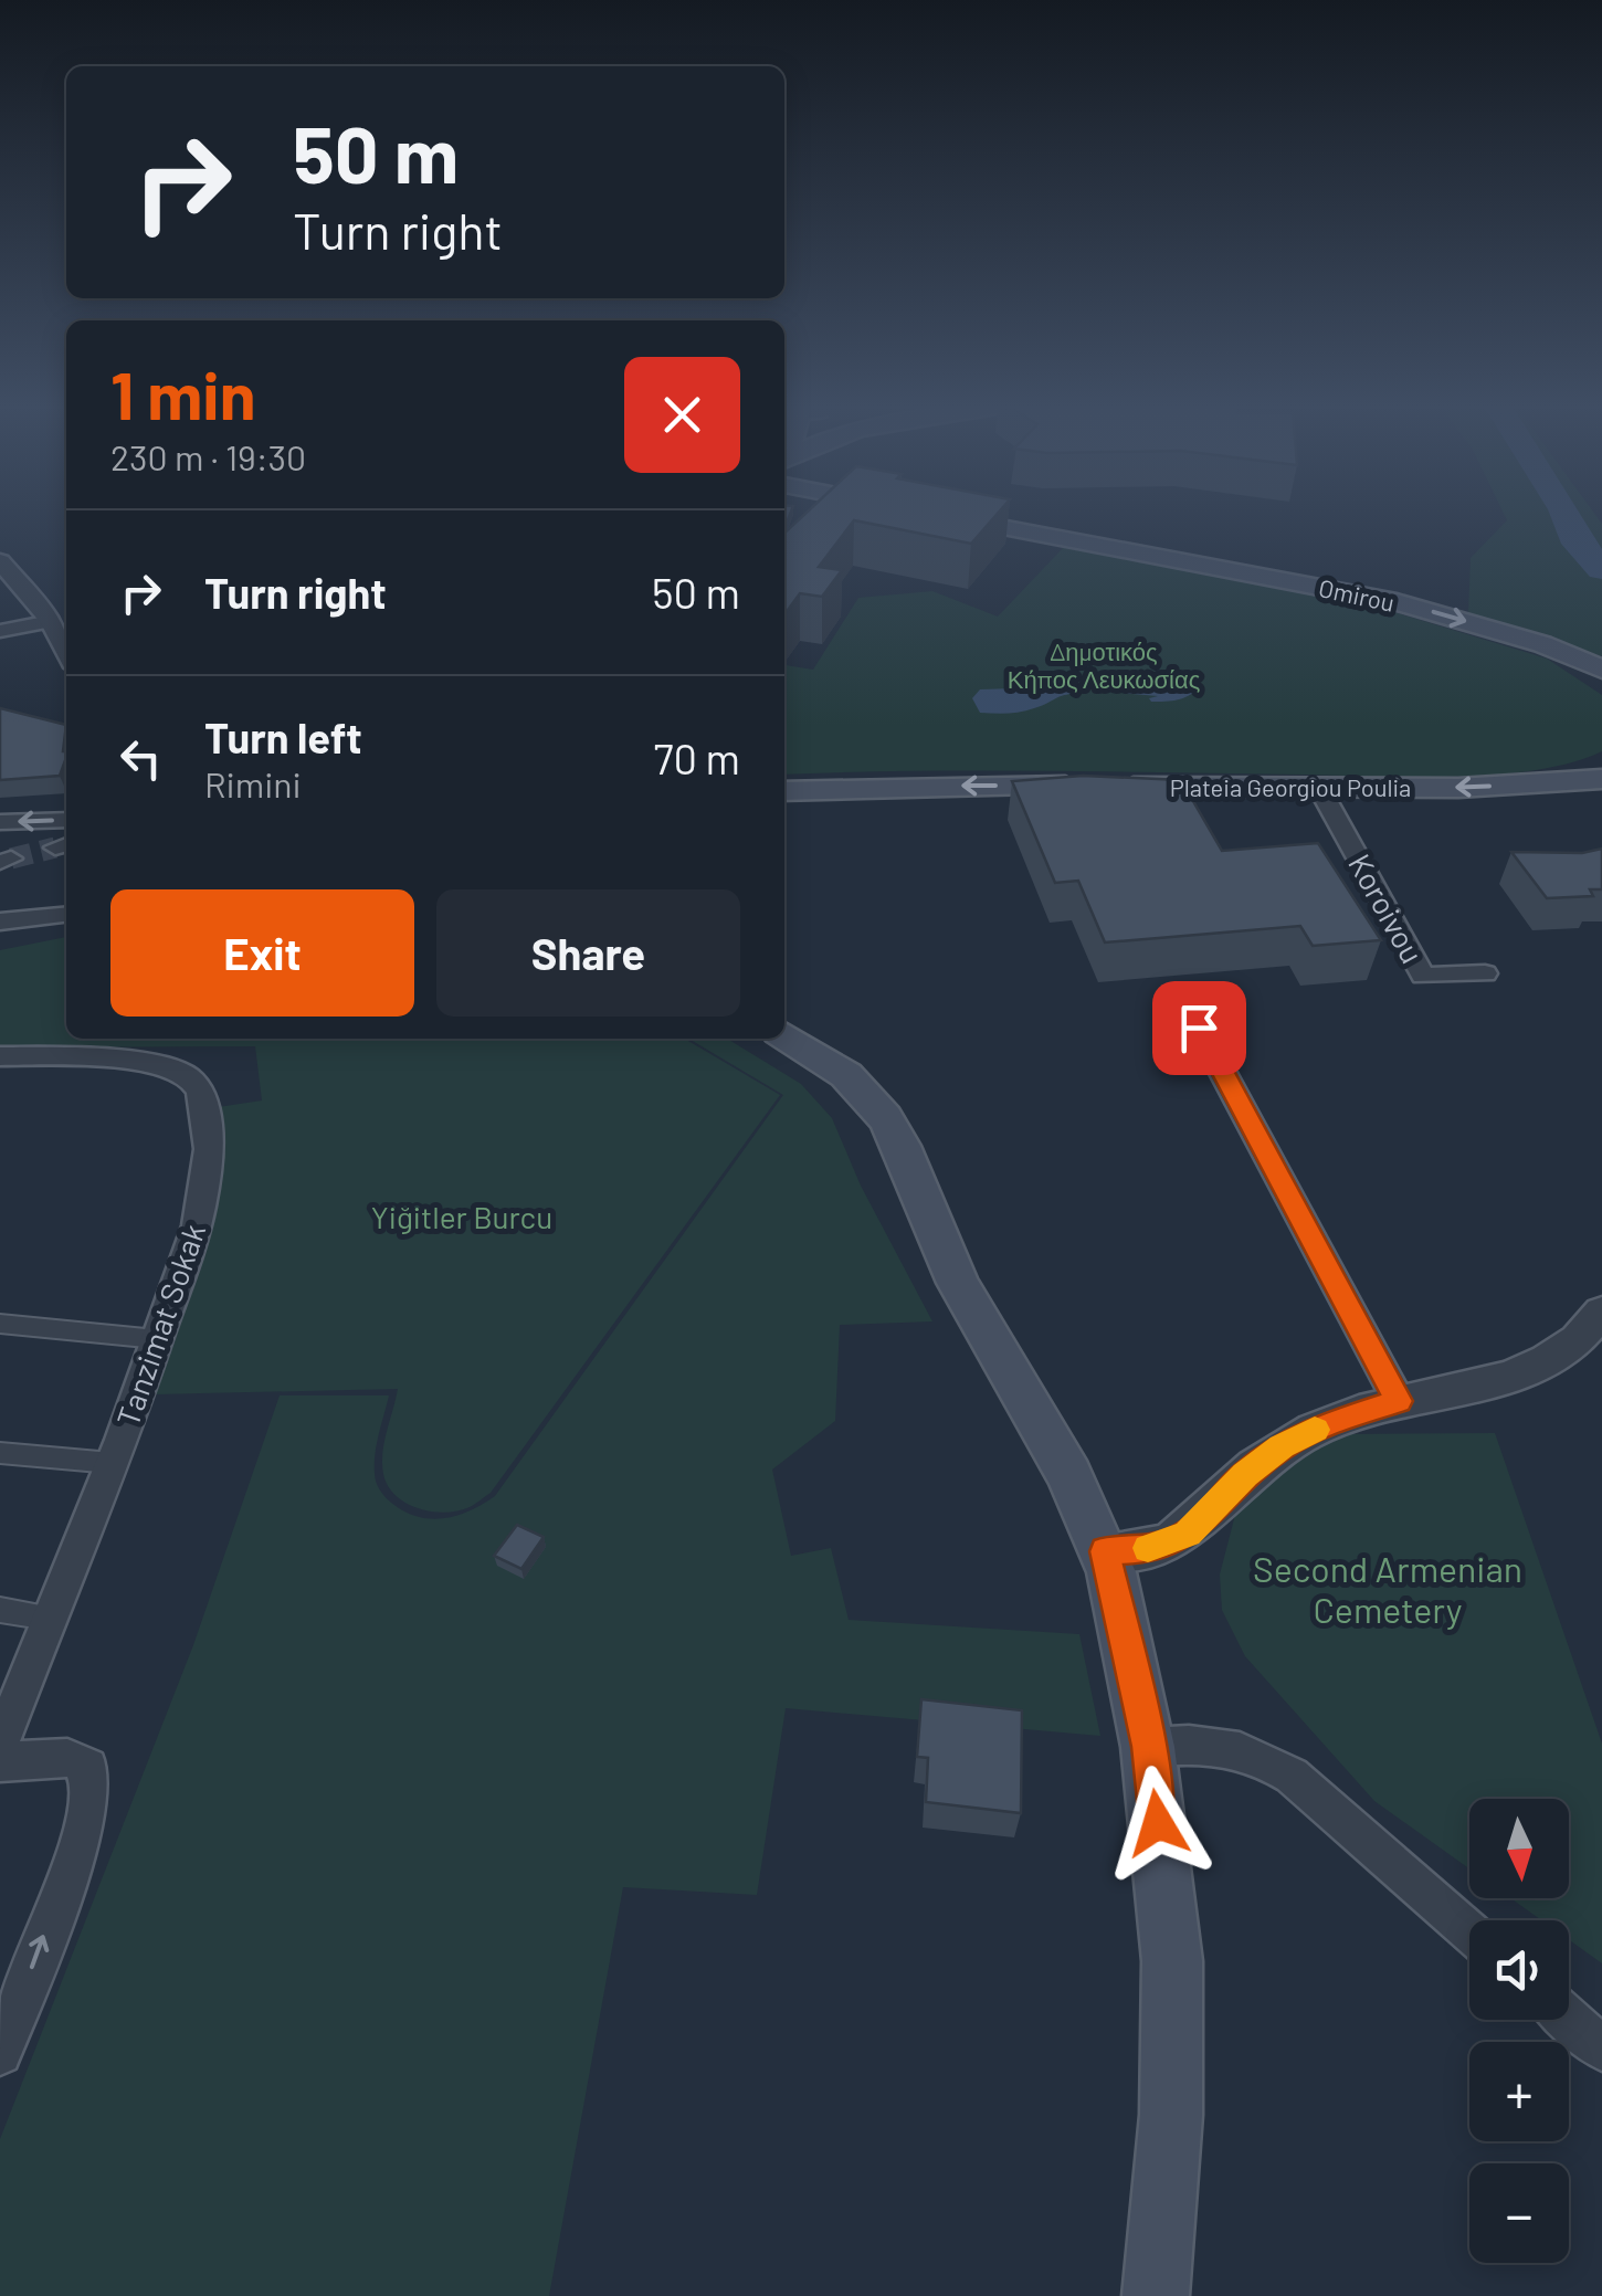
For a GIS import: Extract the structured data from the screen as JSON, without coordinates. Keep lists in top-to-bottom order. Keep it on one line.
{"streets":{"main road":["Omirou","Plateia Georgiou Poulia"],"street":["Koroivou","Tanzimat Sokak"]},"crossings":[["Plateia Georgiou Poulia","Koroivou"]],"one_way":["Omirou","Plateia Georgiou Poulia"],"parks":["Δημοτικός Κήπος Λευκωσίας","Yiğitler Burcu","Second Armenian Cemetery"],"north":"bottom","page":{"turn":["50 m","Turn right"],"heading":["1 min","230 m · 19:30"],"list":[{"name":"Turn right","value":"50 m"},{"name":"Turn left","note":"Rimini","value":"70 m"}],"buttons":["Exit","Share"],"map_buttons":["+","−"]}}
